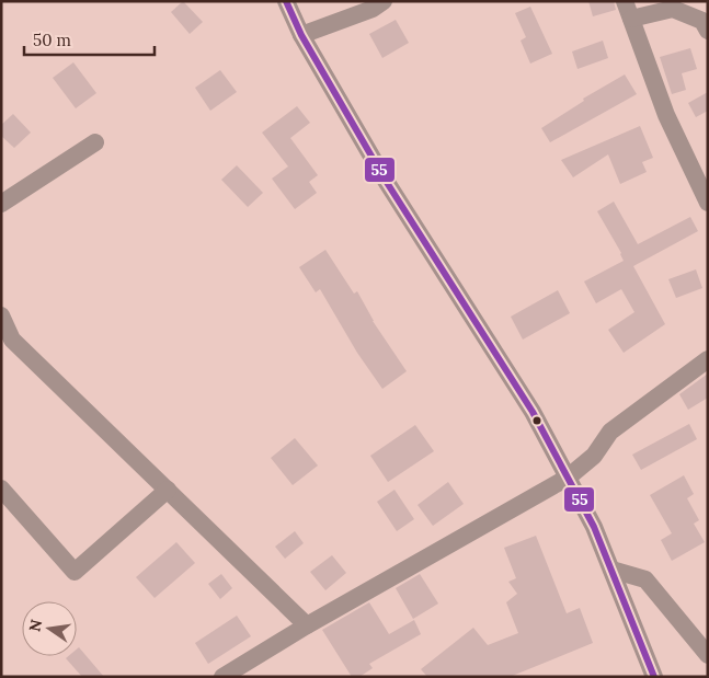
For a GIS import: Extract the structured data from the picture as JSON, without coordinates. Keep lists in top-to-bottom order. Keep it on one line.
{"lines":["transit line 55"],"scale_bar":"50 m","north":"left"}
